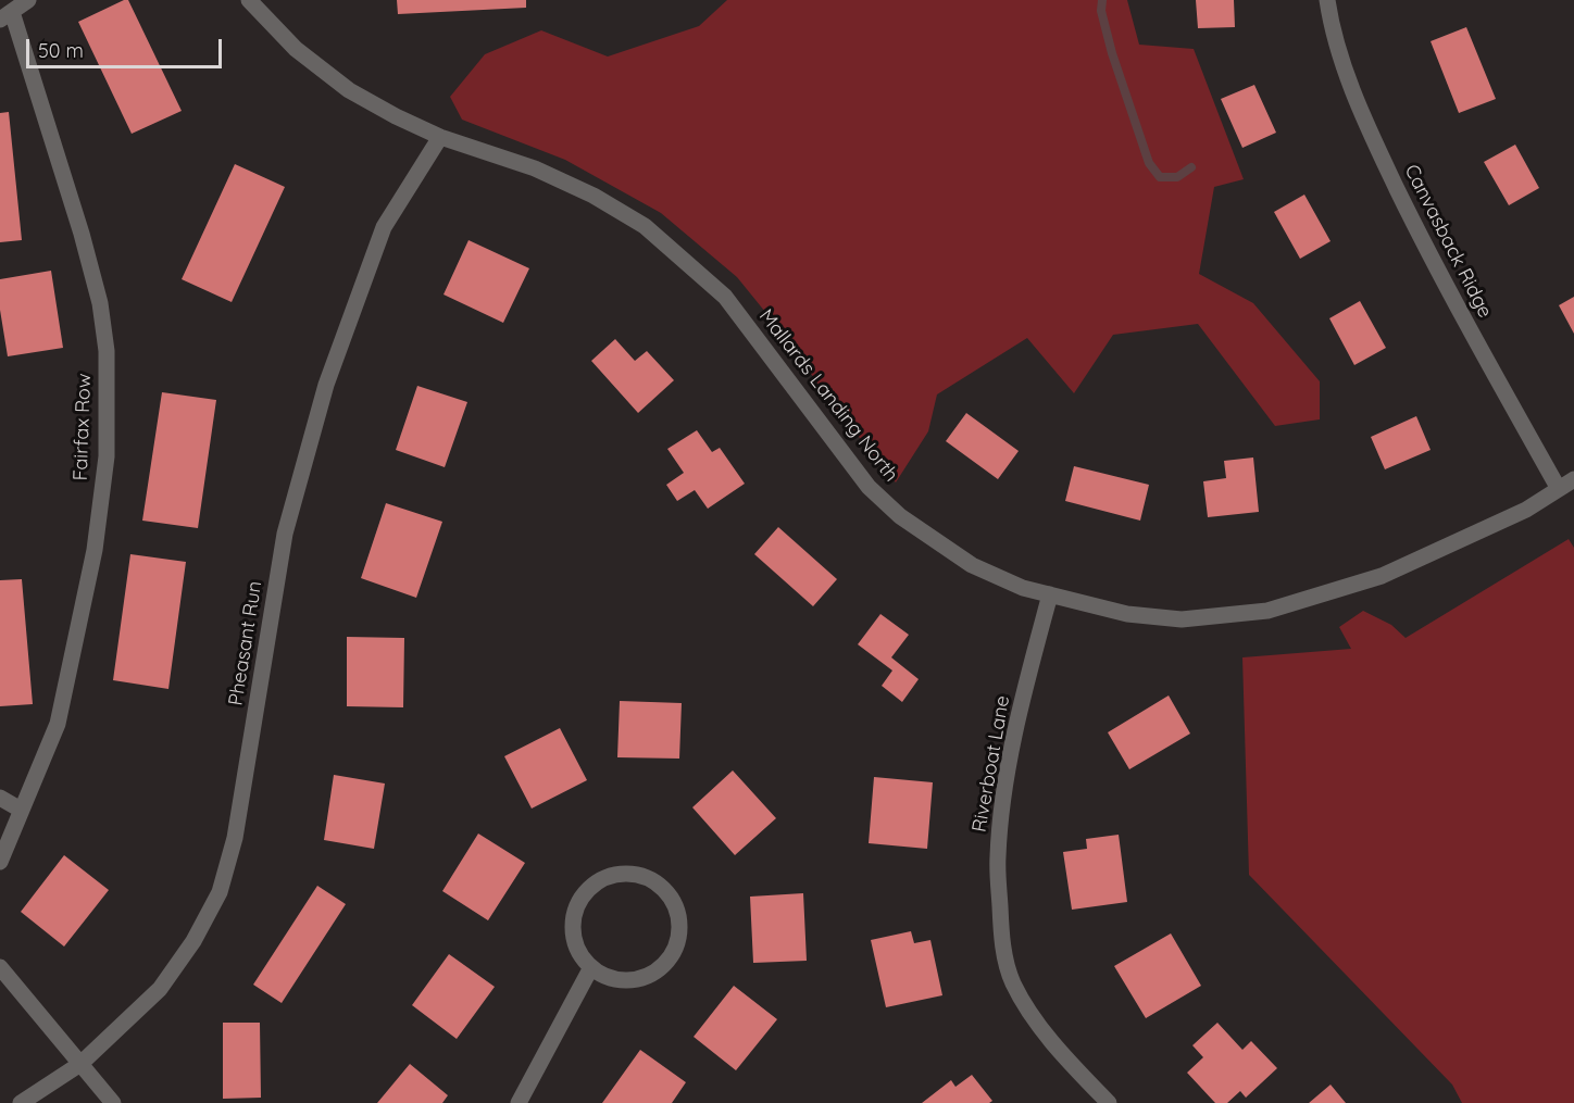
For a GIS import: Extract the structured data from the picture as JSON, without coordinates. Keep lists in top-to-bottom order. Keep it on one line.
{"streets":{"street":["Canvasback Ridge","Mallards Landing North","Fairfax Row","Pheasant Run","Riverboat Lane"]},"crossings":[["Canvasback Ridge","Mallards Landing North"],["Mallards Landing North","Pheasant Run"],["Mallards Landing North","Riverboat Lane"]],"scale_bar":"50 m"}
